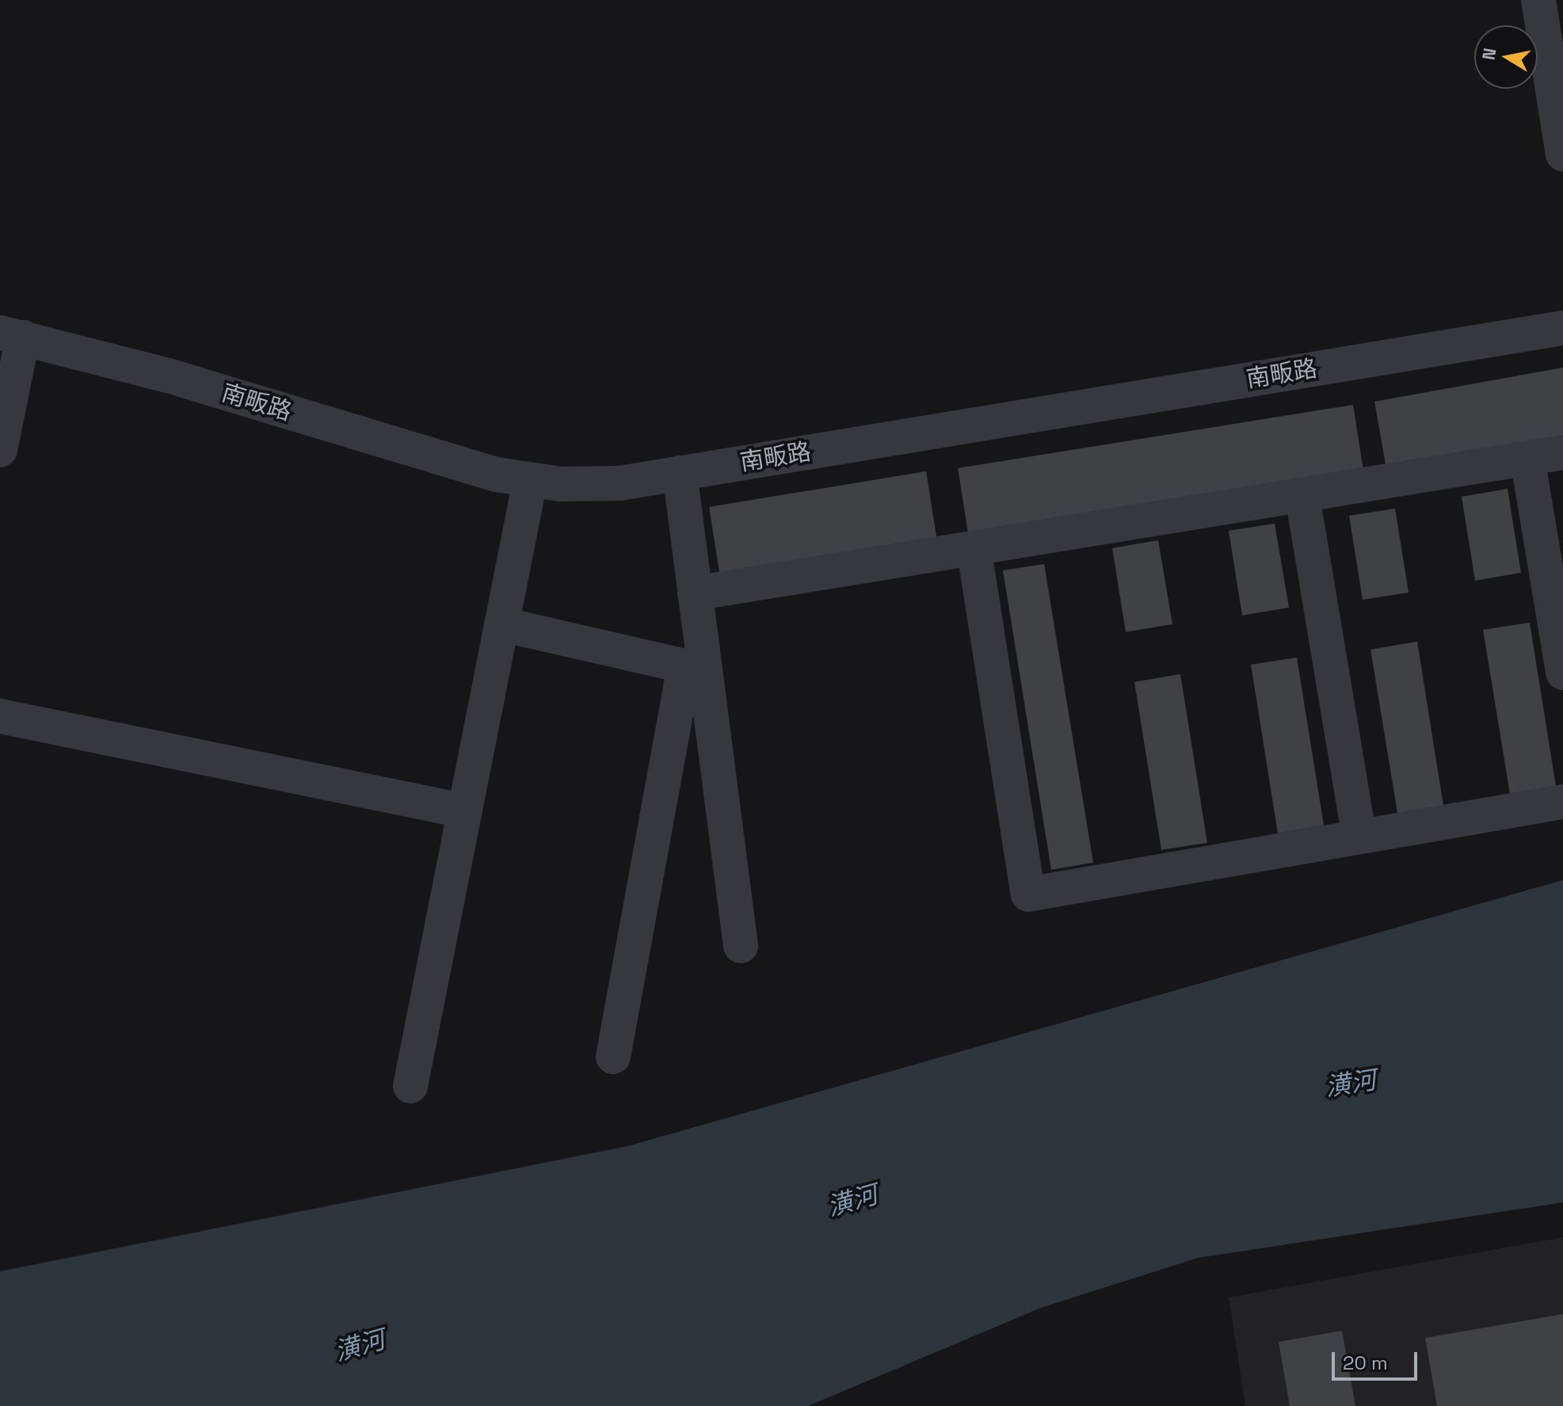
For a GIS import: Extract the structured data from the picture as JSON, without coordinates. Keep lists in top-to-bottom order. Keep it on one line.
{"streets":{"street":["南畈路"]},"water":["潢河"],"scale_bar":"20 m","north":"left"}
